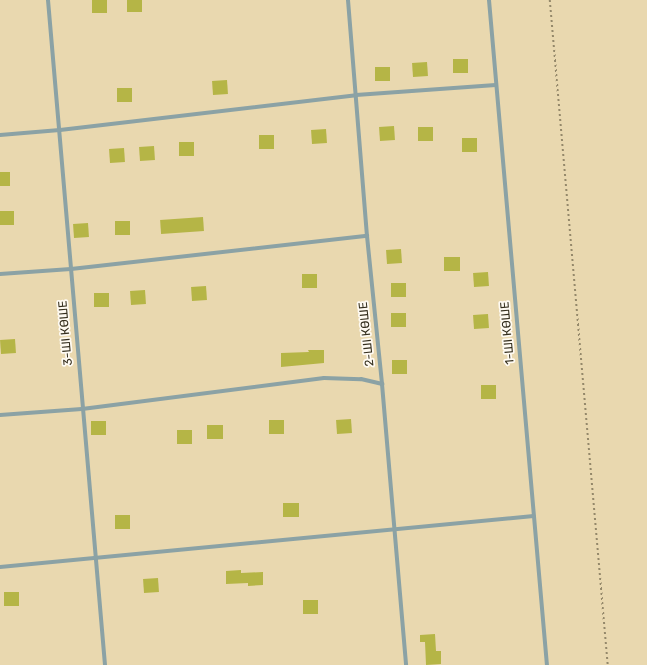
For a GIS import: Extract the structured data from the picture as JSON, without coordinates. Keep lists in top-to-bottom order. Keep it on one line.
{"streets":{"lane":["3-ШІ КӨШЕ","1-ШІ КӨШЕ","2-ШІ КӨШЕ"]}}
